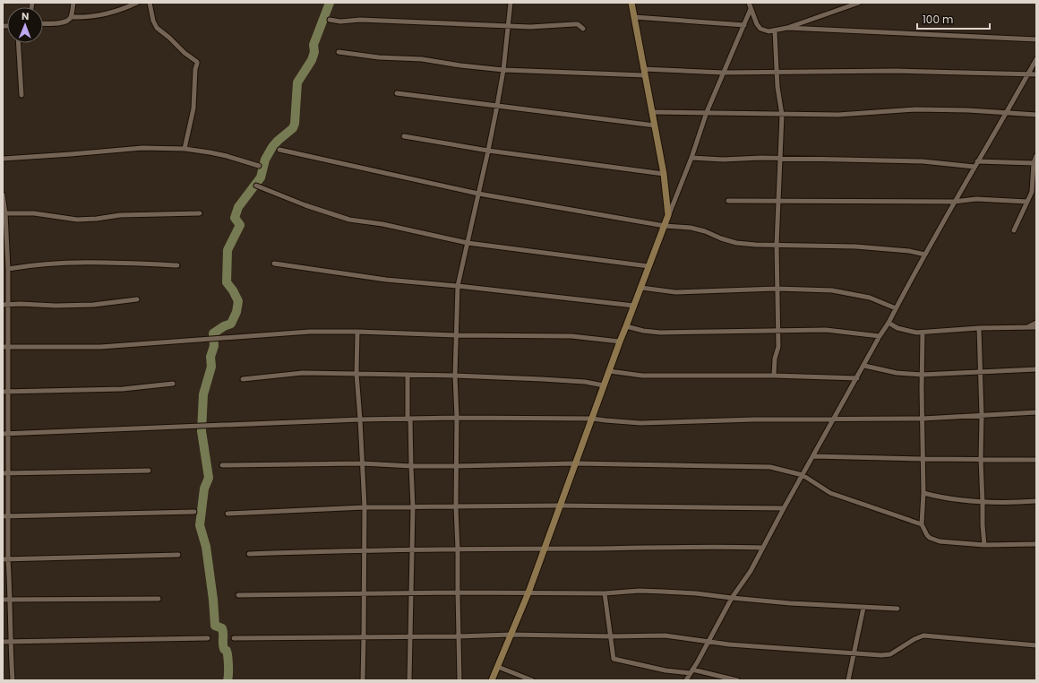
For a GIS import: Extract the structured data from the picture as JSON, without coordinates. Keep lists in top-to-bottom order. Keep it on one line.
{"scale_bar":"100 m","north":"top"}
